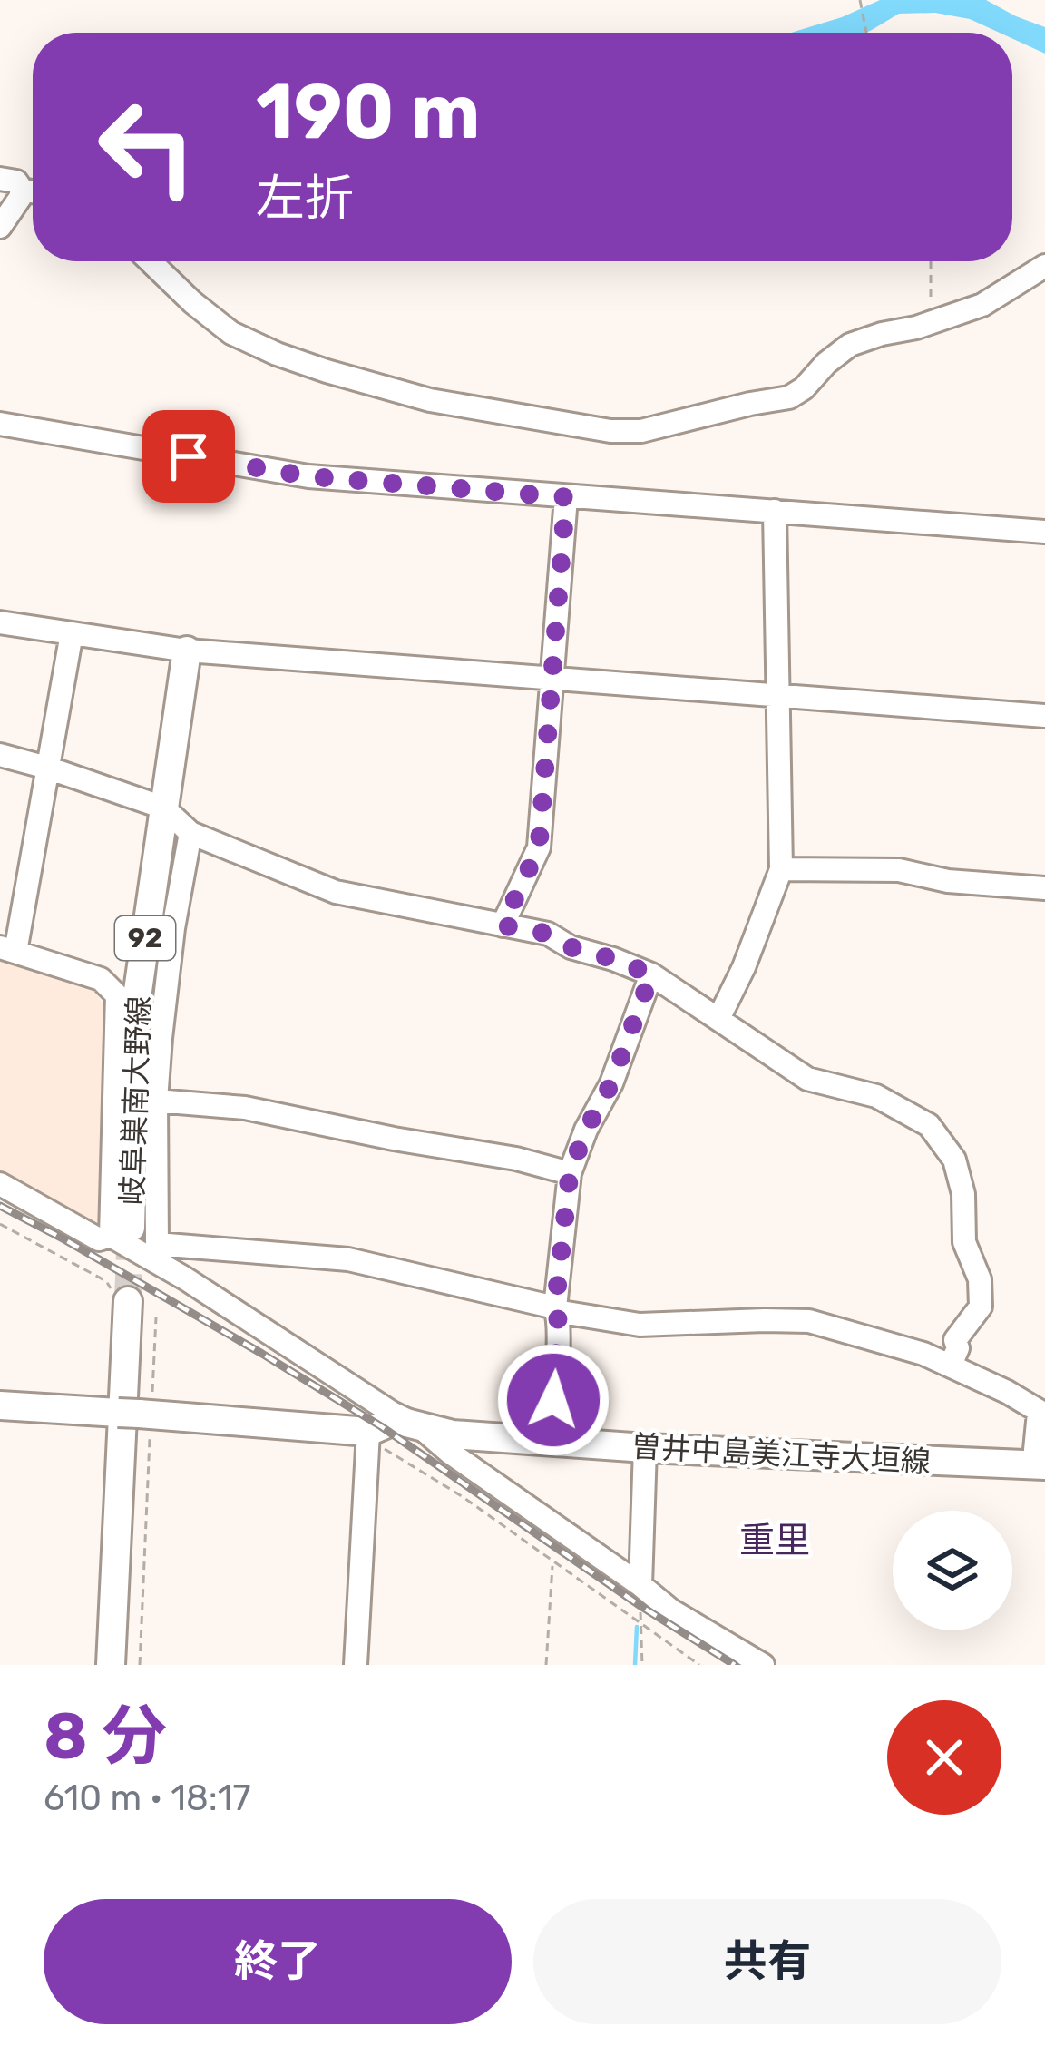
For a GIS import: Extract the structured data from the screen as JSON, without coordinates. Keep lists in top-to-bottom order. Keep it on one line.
{"streets":{"main road":["92","岐阜巣南大野線","曽井中島美江寺大垣線"]},"districts":["重里"],"page":{"turn":["190 m","左折"],"heading":["8 分","610 m · 18:17"],"buttons":["終了","共有"]}}
